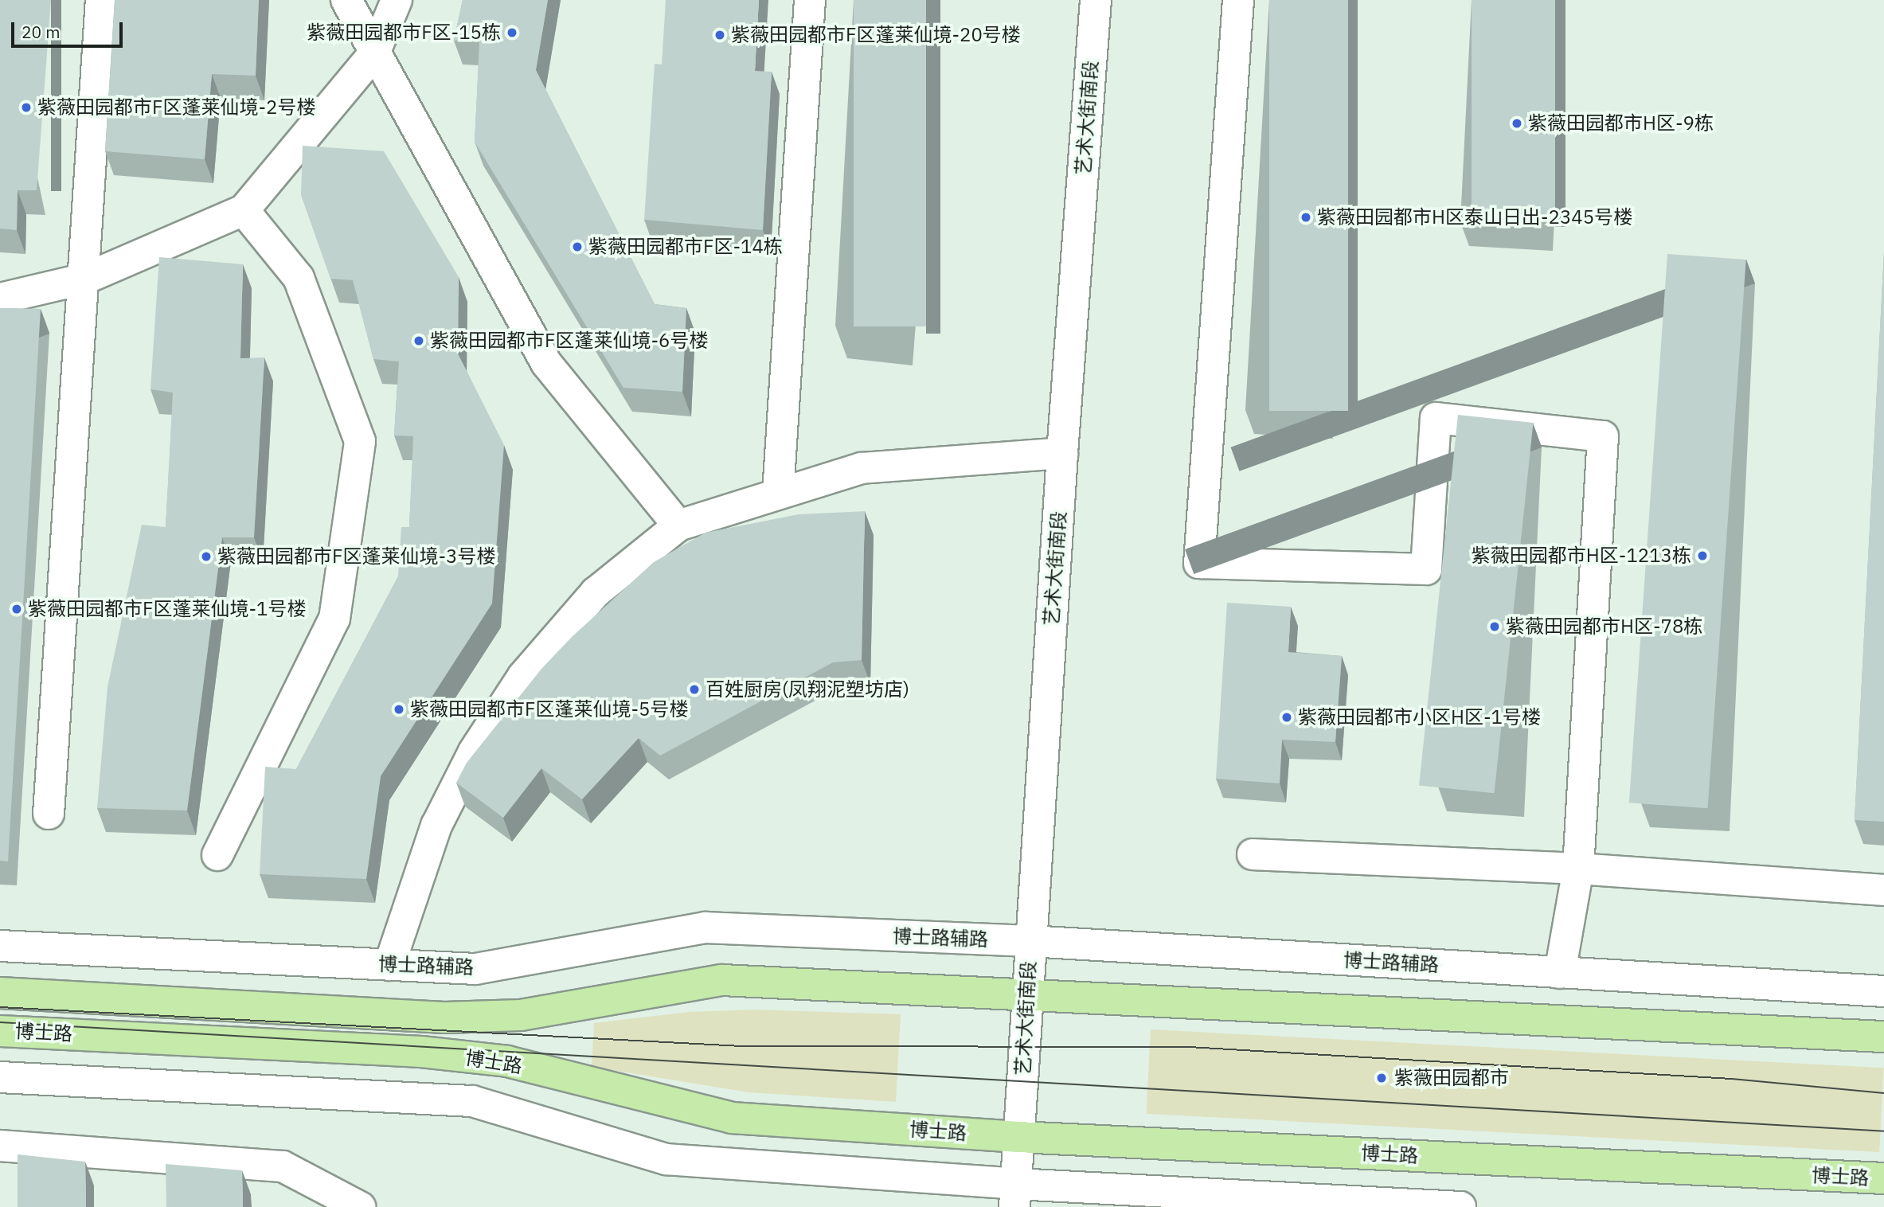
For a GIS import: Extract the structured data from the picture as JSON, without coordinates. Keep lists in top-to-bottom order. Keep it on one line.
{"streets":{"main road":["博士路"],"street":["艺术大街南段","博士路辅路"]},"crossings":[["艺术大街南段","博士路辅路"],["艺术大街南段","博士路"]],"places":["紫薇田园都市F区-15栋","紫薇田园都市F区蓬莱仙境-20号楼","紫薇田园都市F区蓬莱仙境-2号楼","紫薇田园都市H区-9栋","紫薇田园都市H区泰山日出-2345号楼","紫薇田园都市F区-14栋","紫薇田园都市F区蓬莱仙境-6号楼","紫薇田园都市H区-1213栋","紫薇田园都市F区蓬莱仙境-3号楼","紫薇田园都市F区蓬莱仙境-1号楼","紫薇田园都市H区-78栋","百姓厨房(凤翔泥塑坊店)","紫薇田园都市F区蓬莱仙境-5号楼","紫薇田园都市小区H区-1号楼","紫薇田园都市"],"scale_bar":"20 m"}
